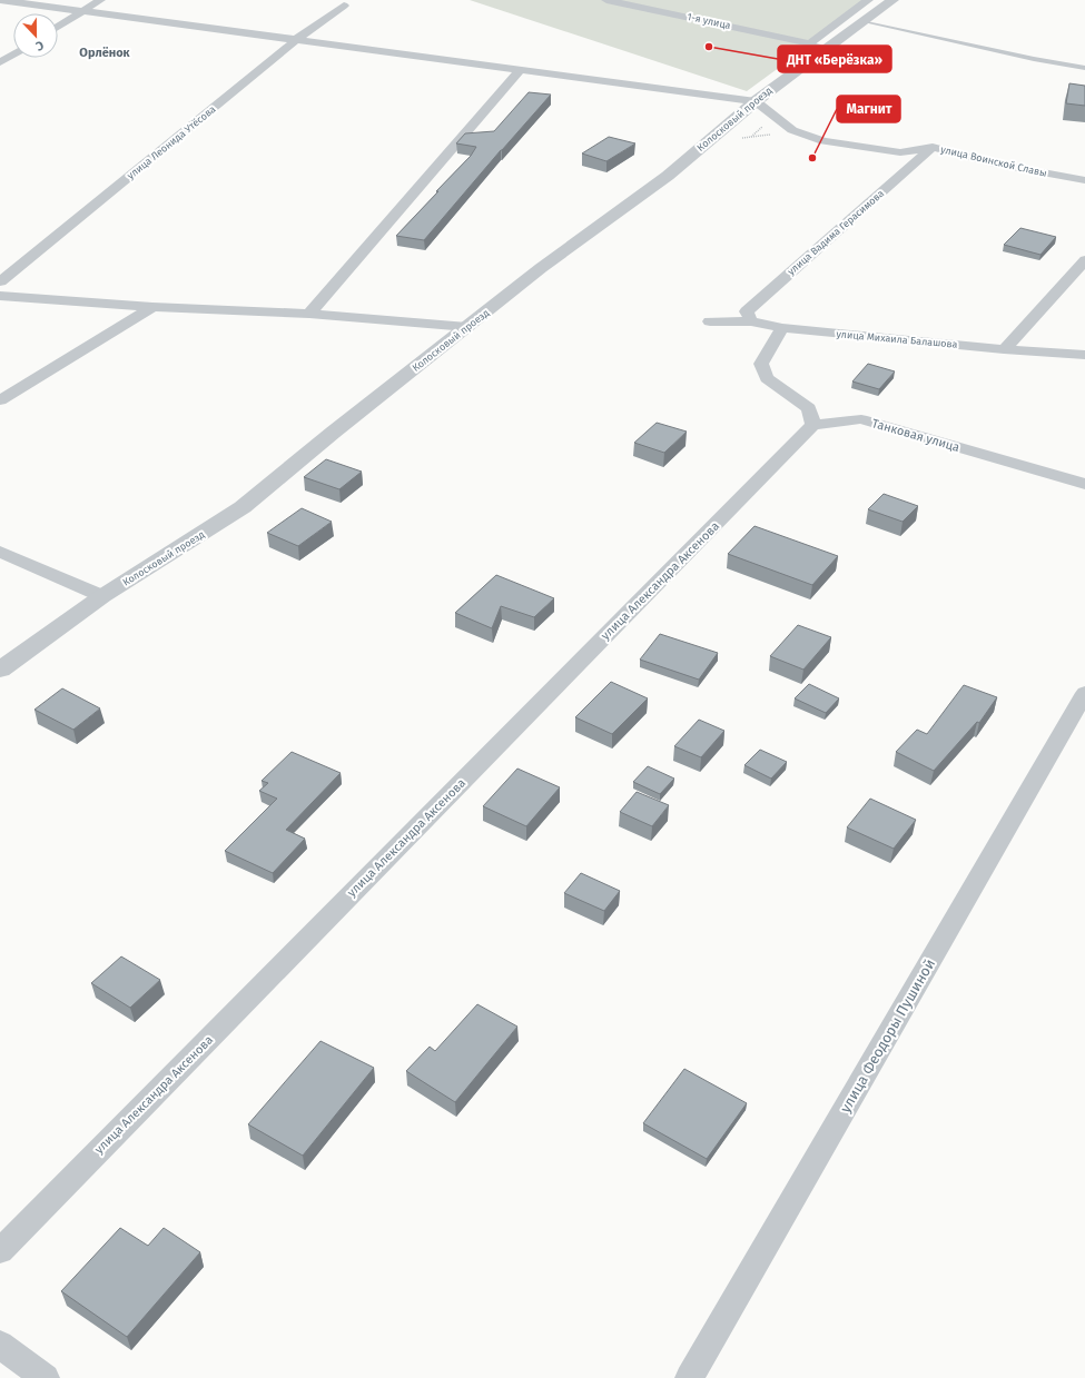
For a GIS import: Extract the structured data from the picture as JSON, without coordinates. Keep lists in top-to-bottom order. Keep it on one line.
{"streets":{"street":["1-я улица","Колосковый проезд","улица Леонида Утёсова","улица Воинской Славы","улица Вадима Герасимова","улица Михаила Балашова","Танковая улица","улица Александра Аксенова","улица Феодоры Пушиной"]},"crossings":[["Колосковый проезд","улица Воинской Славы"],["улица Воинской Славы","улица Вадима Герасимова"],["улица Вадима Герасимова","улица Михаила Балашова"],["Танковая улица","улица Александра Аксенова"]],"districts":["Орлёнок"],"places":["ДНТ «Берёзка»","Магнит"],"north":"bottom"}
